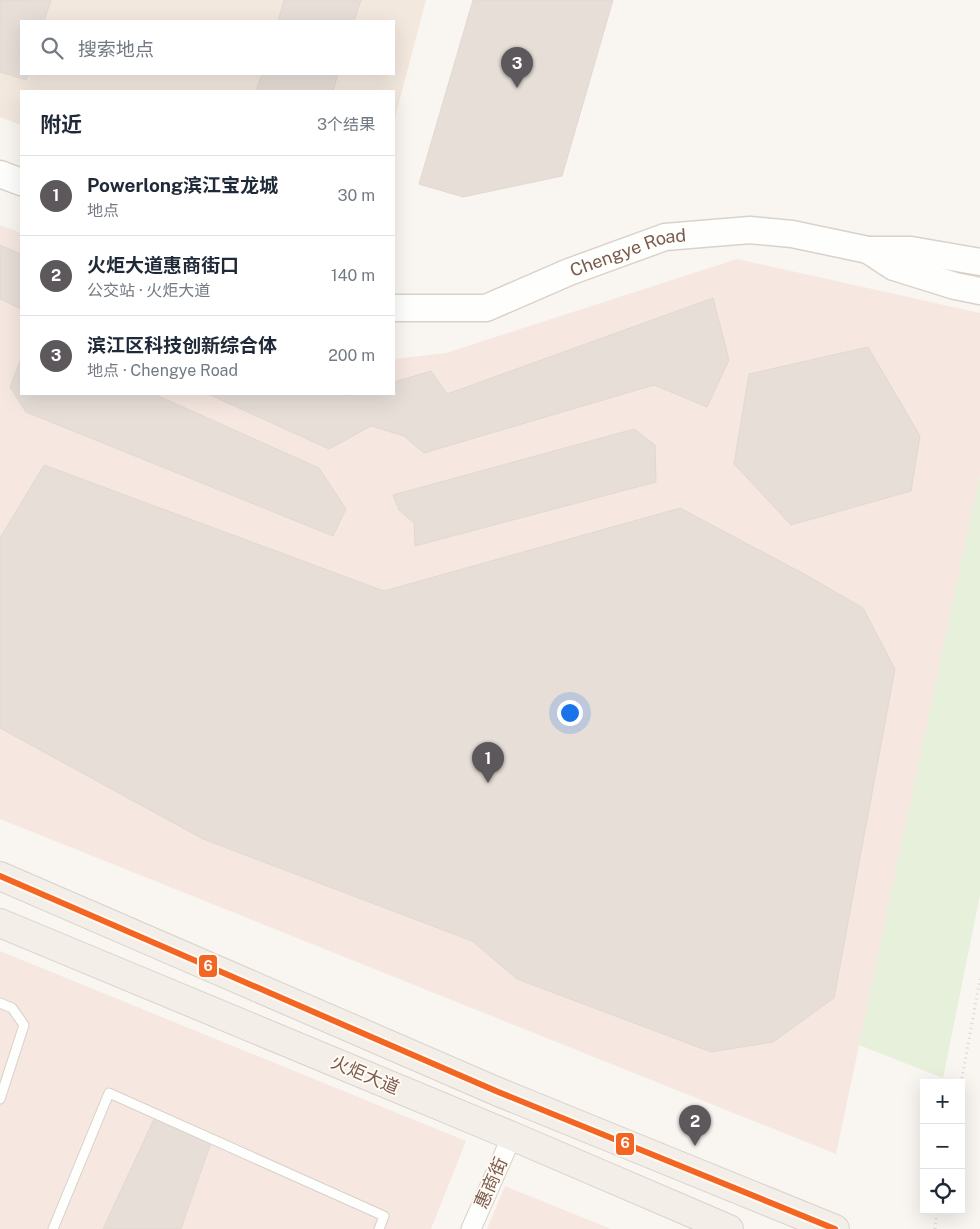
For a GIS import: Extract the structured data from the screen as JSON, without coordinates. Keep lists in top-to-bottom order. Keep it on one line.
{"streets":{"main road":["火炬大道"],"street":["Chengye Road","惠商街"]},"crossings":[["火炬大道","惠商街"]],"lines":["transit line 6"],"page":{"search":"搜索地点","pins":["3","1","2"],"heading":["附近","3个结果"],"list":[{"mark":"1","name":"Powerlong滨江宝龙城","note":"地点","value":"30 m"},{"mark":"2","name":"火炬大道惠商街口","note":"公交站 · 火炬大道","value":"140 m"},{"mark":"3","name":"滨江区科技创新综合体","note":"地点 · Chengye Road","value":"200 m"}],"map_buttons":["+","−"]}}
